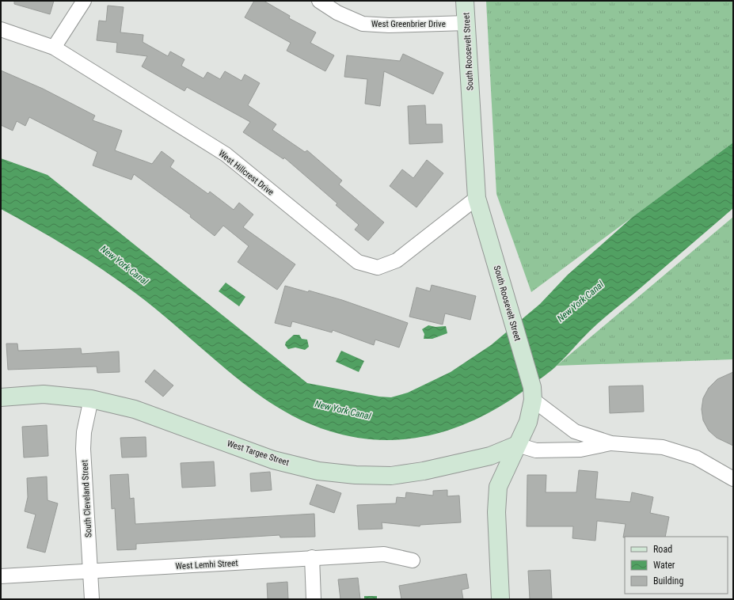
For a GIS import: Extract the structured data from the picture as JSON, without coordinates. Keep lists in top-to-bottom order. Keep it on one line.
{"streets":{"street":["West Greenbrier Drive","South Roosevelt Street","West Hillcrest Drive","West Targee Street","South Cleveland Street","West Lemhi Street"]},"crossings":[["West Greenbrier Drive","South Roosevelt Street"],["South Roosevelt Street","West Hillcrest Drive"],["South Roosevelt Street","West Targee Street"],["West Targee Street","South Cleveland Street"],["South Cleveland Street","West Lemhi Street"]],"water":["New York Canal"],"legend":["Road","Water","Building"]}
